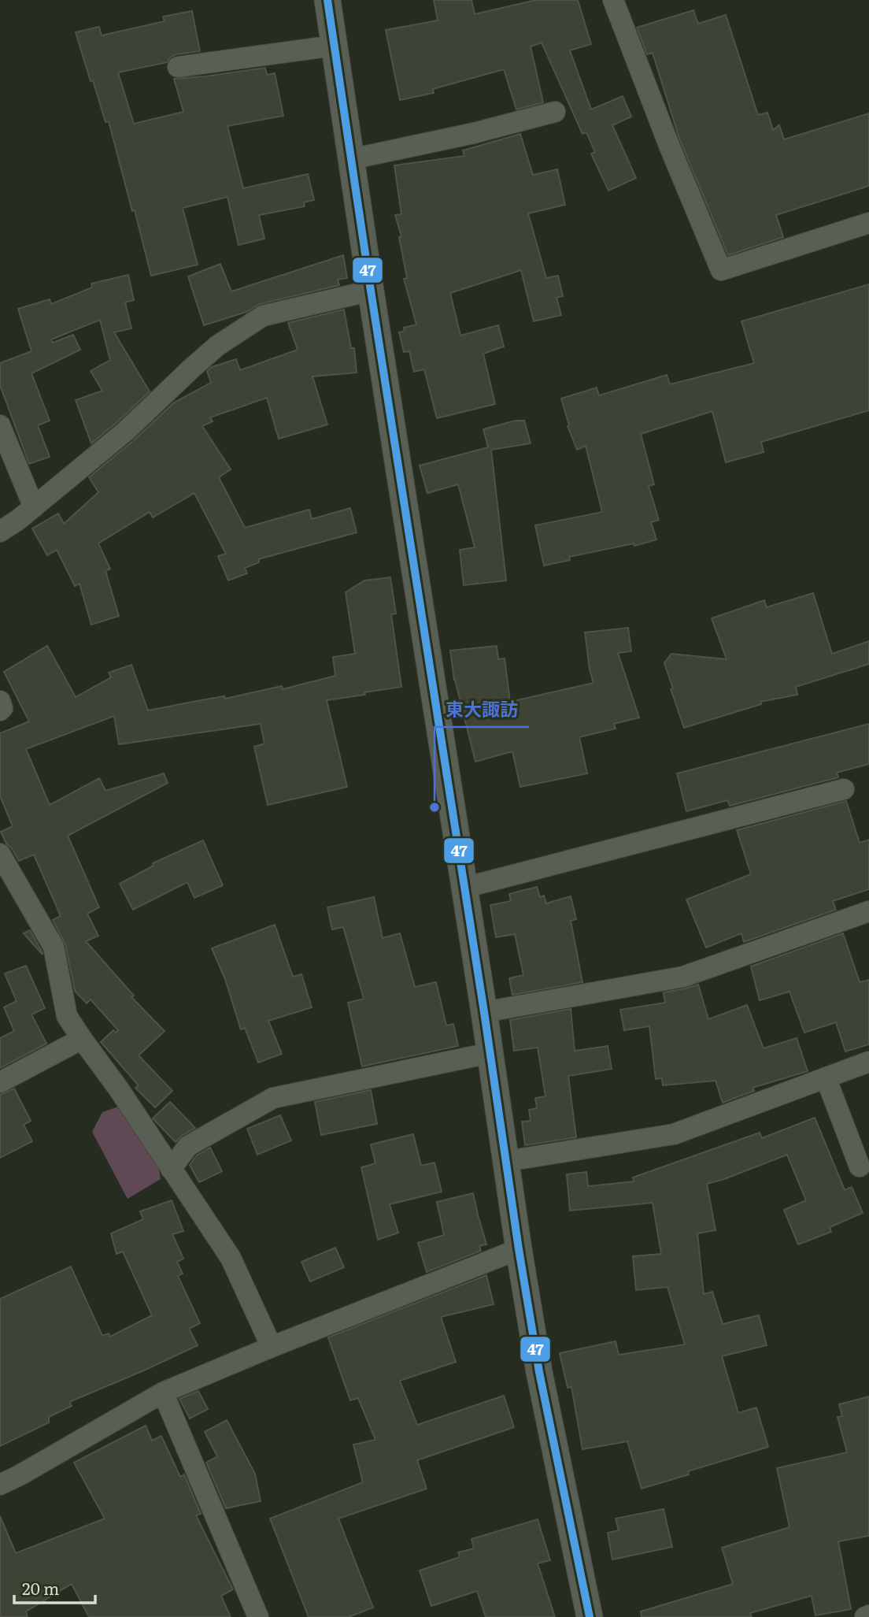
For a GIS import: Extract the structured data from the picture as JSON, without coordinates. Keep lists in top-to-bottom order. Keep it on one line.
{"places":["東大諏訪"],"lines":["transit line 47"],"scale_bar":"20 m"}
